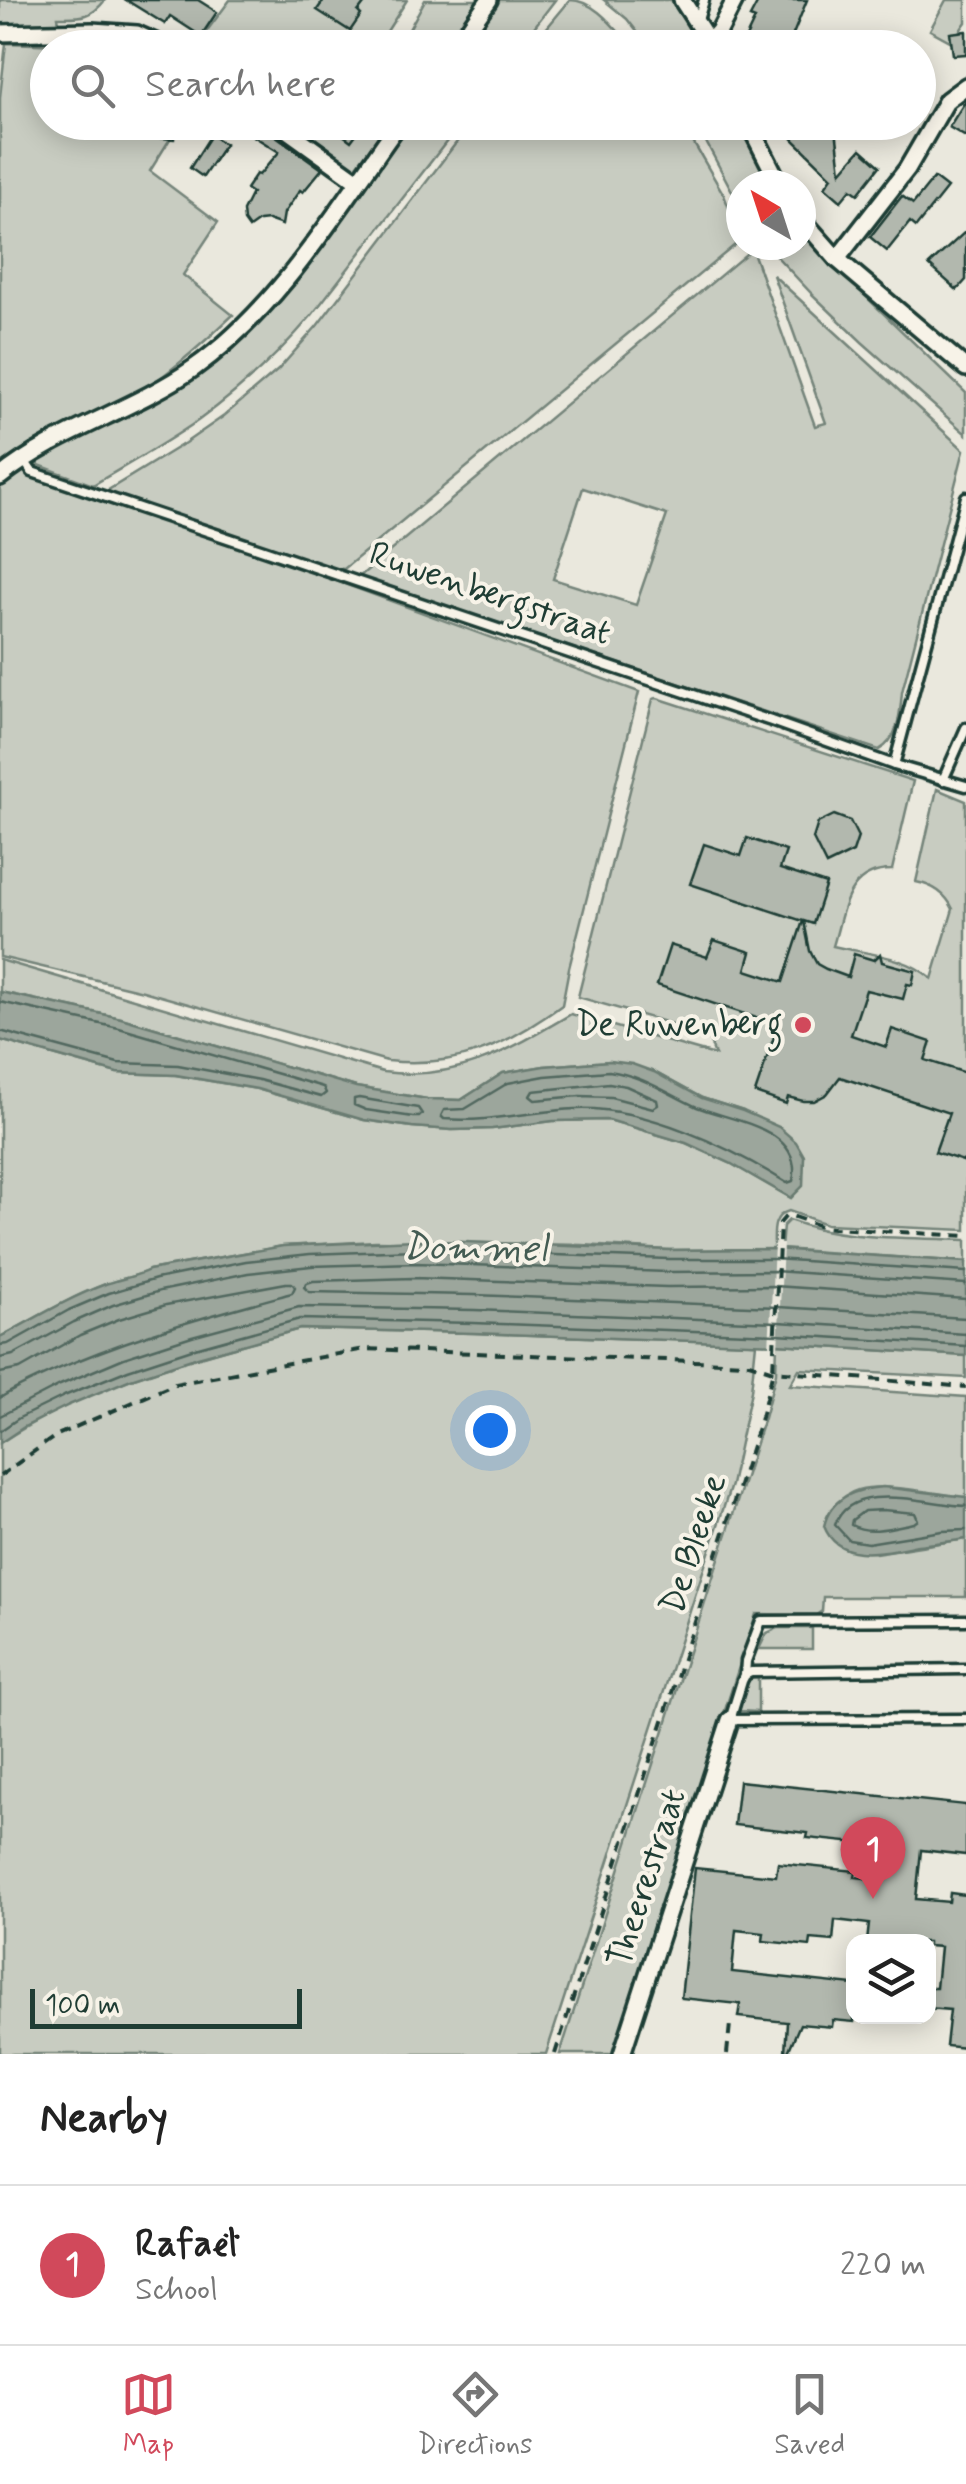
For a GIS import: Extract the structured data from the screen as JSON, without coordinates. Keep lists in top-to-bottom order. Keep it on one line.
{"streets":{"street":["Theerestraat"],"lane":["Ruwenbergstraat"],"path":["De Bleeke"]},"water":["Dommel"],"places":["De Ruwenberg"],"scale_bar":"100 m","north":"top left","page":{"search":"Search here","pins":"1","scale":"100 m","heading":"Nearby","list":[{"mark":"1","name":"Rafaël","note":"School","value":"220 m"}],"nav":["Map","Directions","Saved"]}}
